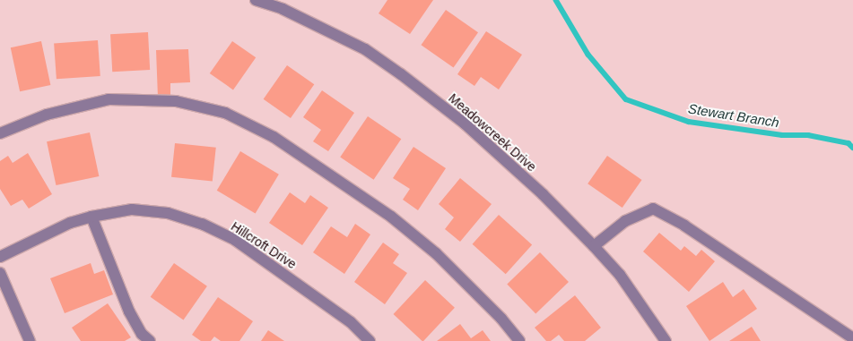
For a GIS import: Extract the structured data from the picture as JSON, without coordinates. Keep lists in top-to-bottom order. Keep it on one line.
{"streets":{"street":["Meadowcreek Drive","Hillcroft Drive"]},"water":["Stewart Branch"]}
